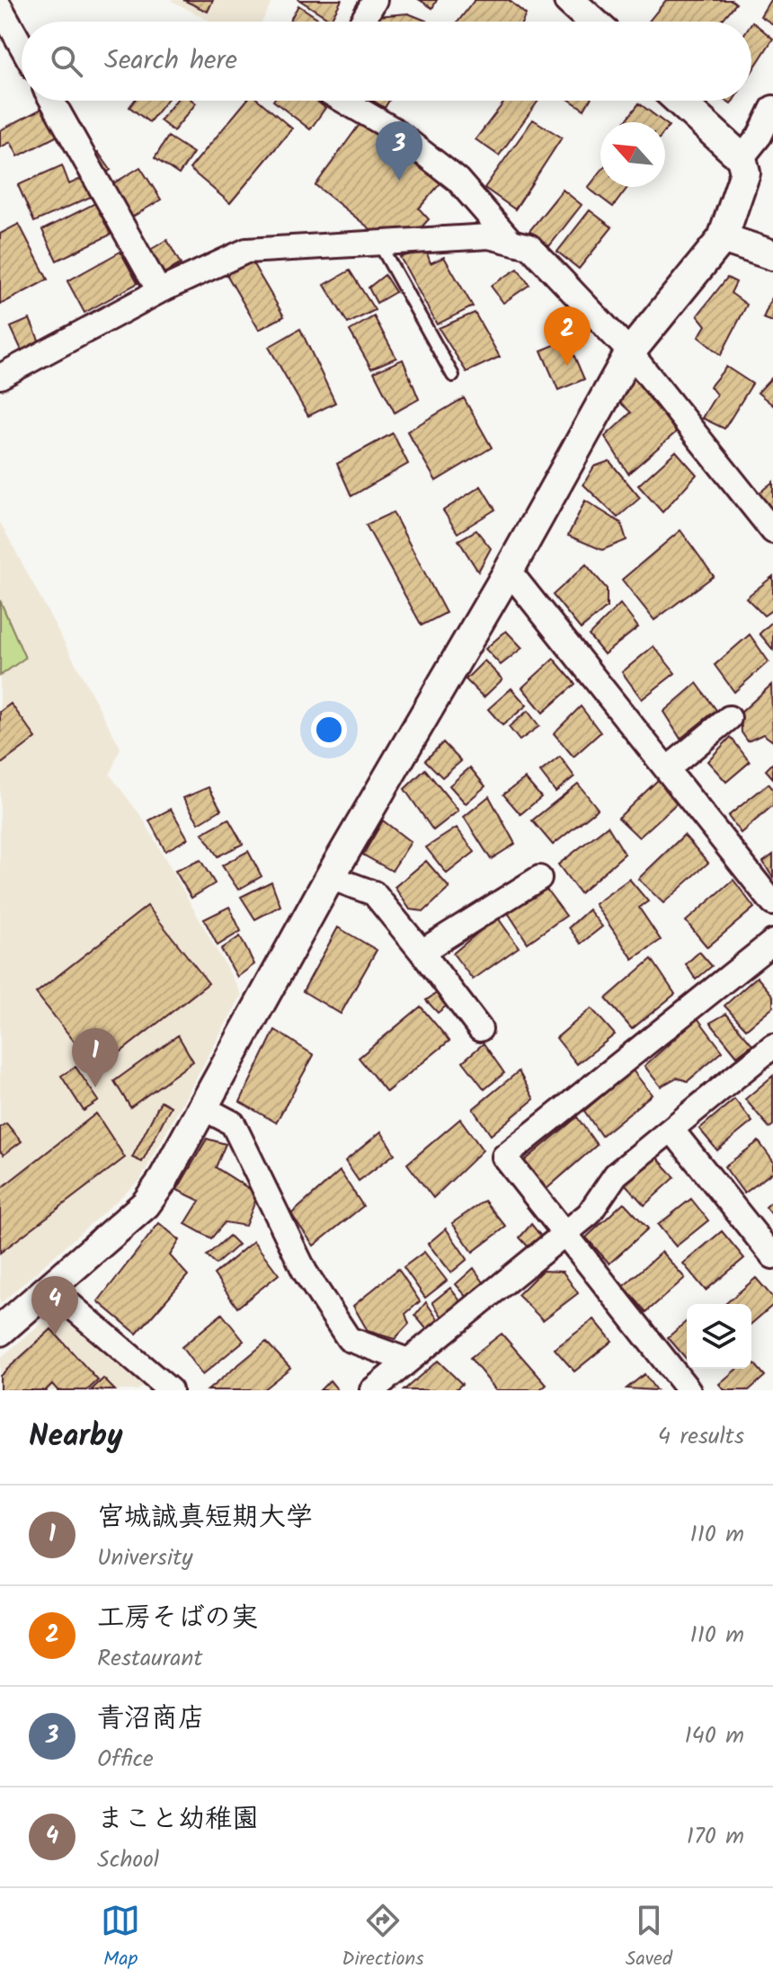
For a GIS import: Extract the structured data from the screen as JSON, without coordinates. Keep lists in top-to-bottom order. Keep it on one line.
{"north":"top left","page":{"search":"Search here","pins":["3","2","1","4"],"heading":["Nearby","4 results"],"list":[{"mark":"1","name":"宮城誠真短期大学","note":"University","value":"110 m"},{"mark":"2","name":"工房そばの実","note":"Restaurant","value":"110 m"},{"mark":"3","name":"青沼商店","note":"Office","value":"140 m"},{"mark":"4","name":"まこと幼稚園","note":"School","value":"170 m"}],"nav":["Map","Directions","Saved"]}}
